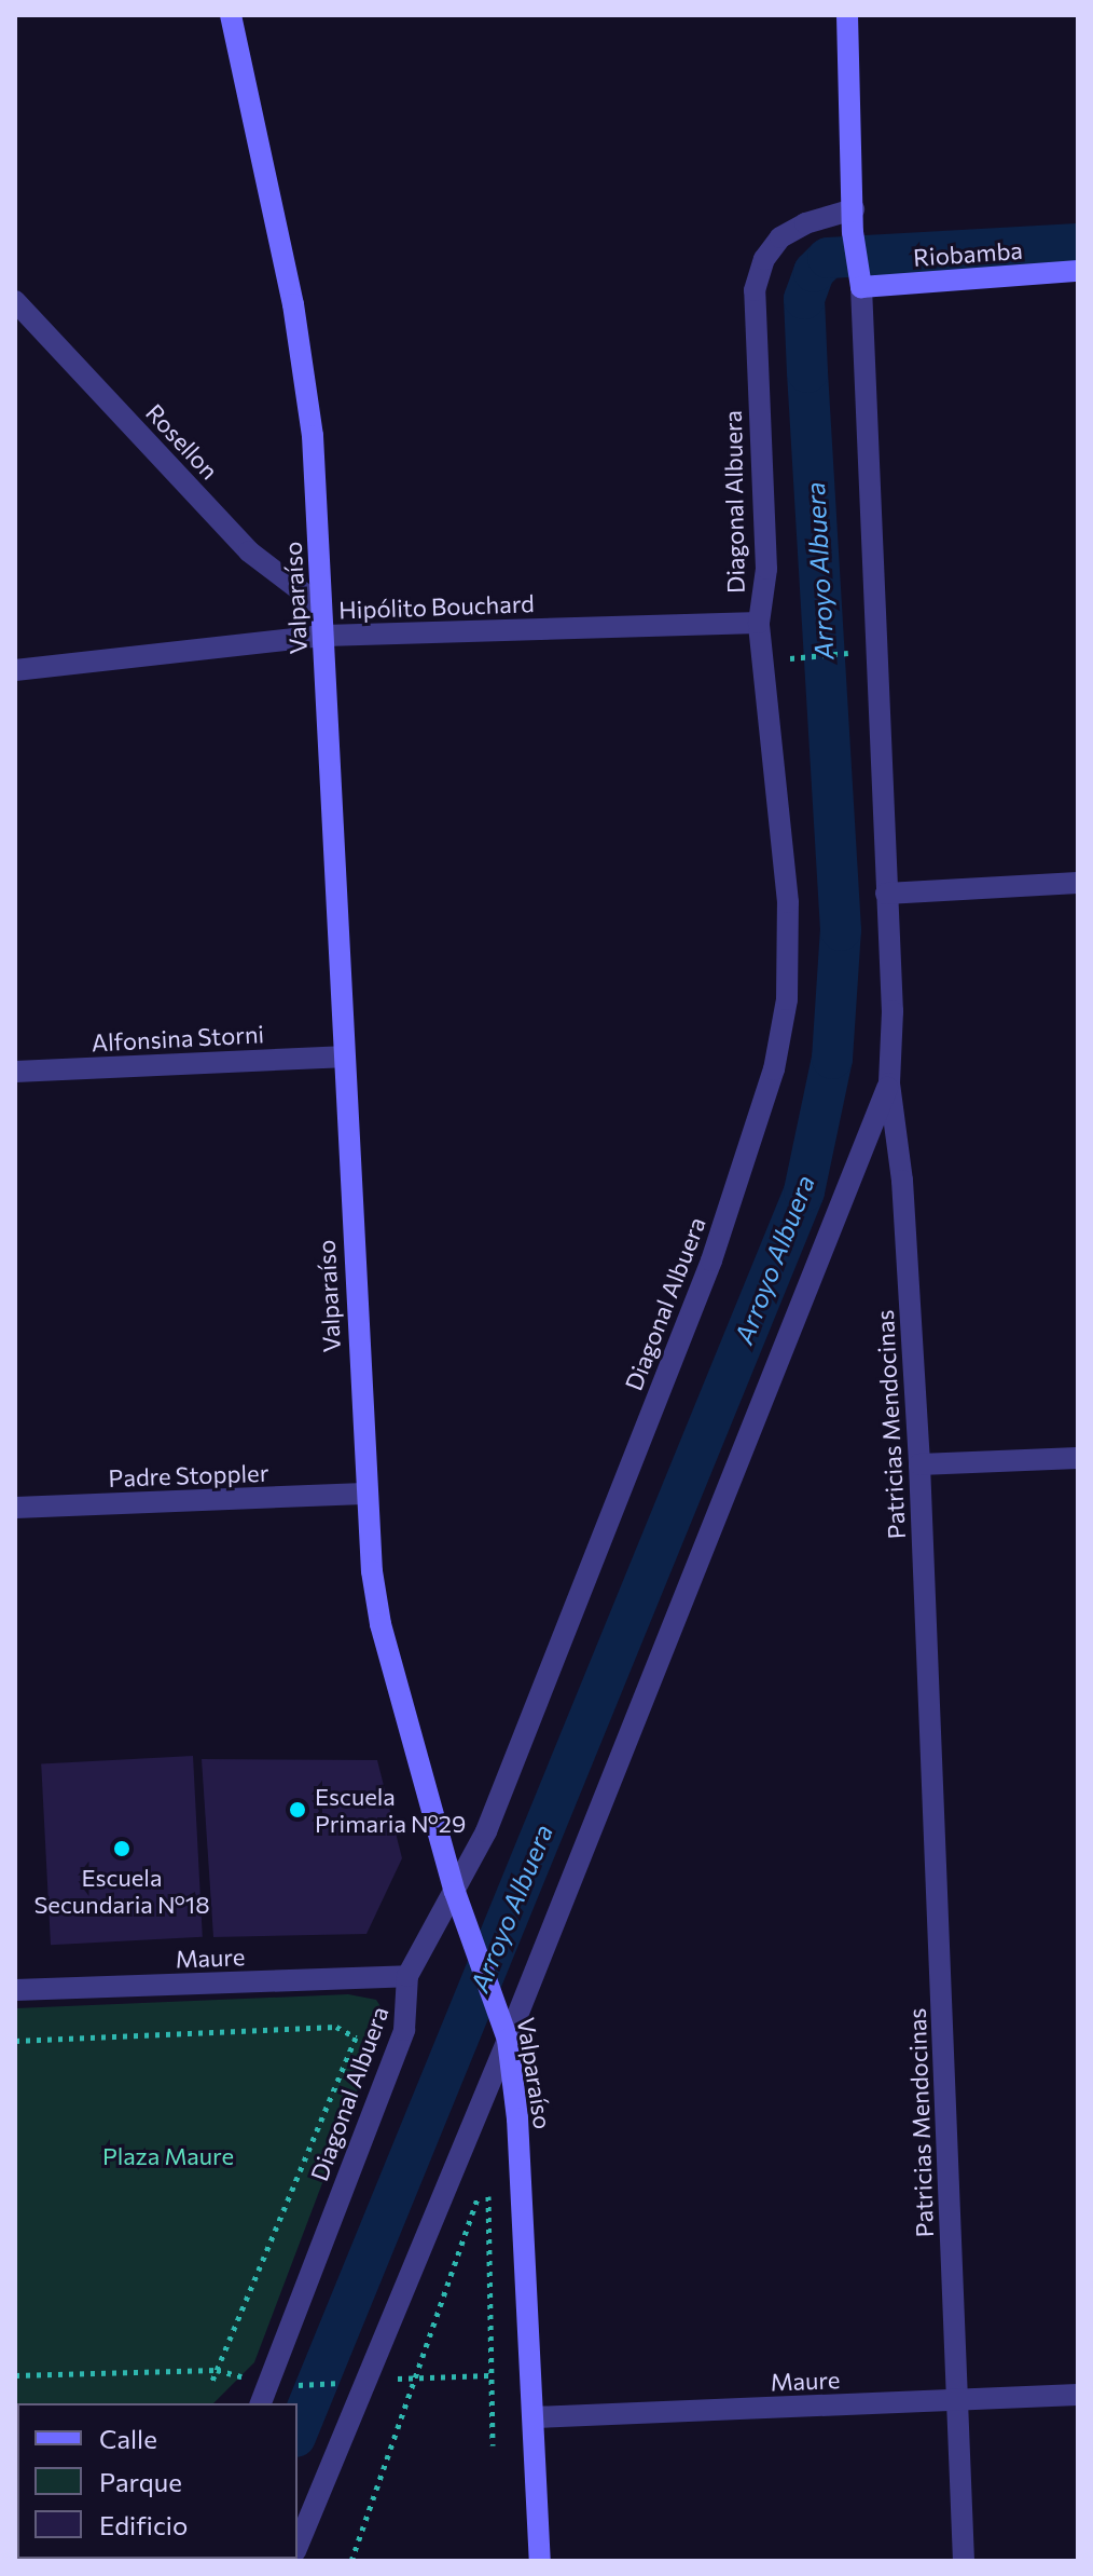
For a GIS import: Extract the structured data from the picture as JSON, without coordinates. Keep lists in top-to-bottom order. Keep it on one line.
{"streets":{"street":["Riobamba","Rosellon","Diagonal Albuera","Valparaíso","Hipólito Bouchard","Alfonsina Storni","Patricias Mendocinas","Padre Stoppler","Maure"]},"crossings":[["Riobamba","Patricias Mendocinas"],["Rosellon","Valparaíso"],["Diagonal Albuera","Valparaíso"],["Diagonal Albuera","Hipólito Bouchard"],["Diagonal Albuera","Maure"],["Valparaíso","Hipólito Bouchard"],["Valparaíso","Alfonsina Storni"],["Valparaíso","Padre Stoppler"],["Valparaíso","Maure"],["Patricias Mendocinas","Maure"]],"water":["Arroyo Albuera"],"parks":["Plaza Maure"],"places":["Escuela Primaria Nº29","Escuela Secundaria Nº18"],"legend":["Calle","Parque","Edificio"]}
